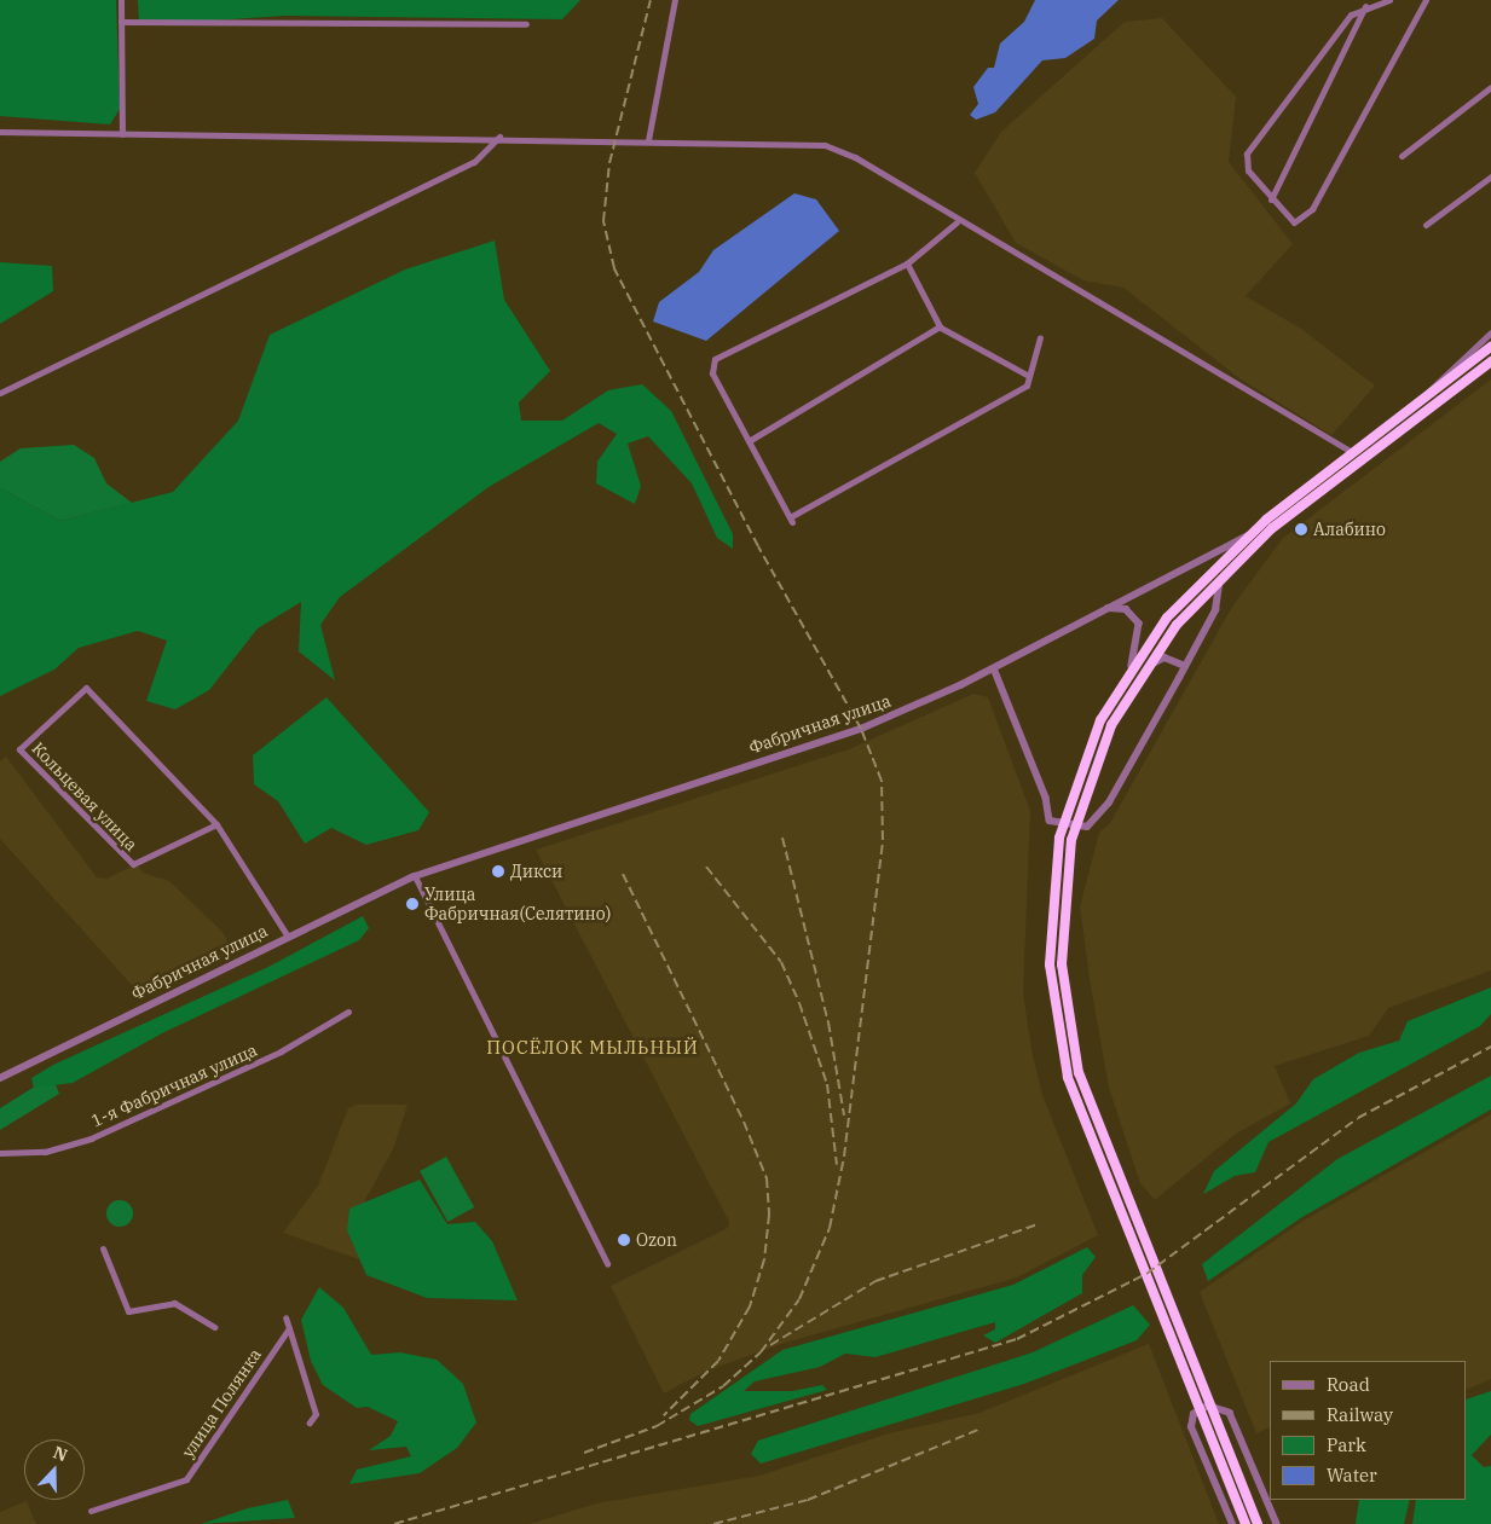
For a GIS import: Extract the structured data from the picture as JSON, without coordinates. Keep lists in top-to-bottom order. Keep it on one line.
{"streets":{"street":["Фабричная улица","Кольцевая улица","1-я Фабричная улица","улица Полянка"]},"crossings":[["Фабричная улица","Кольцевая улица"]],"districts":["ПОСЁЛОК МЫЛЬНЫЙ"],"places":["Алабино","Дикси","Улица Фабричная(Селятино)","Ozon"],"legend":["Road","Railway","Park","Water"],"north":"top"}
